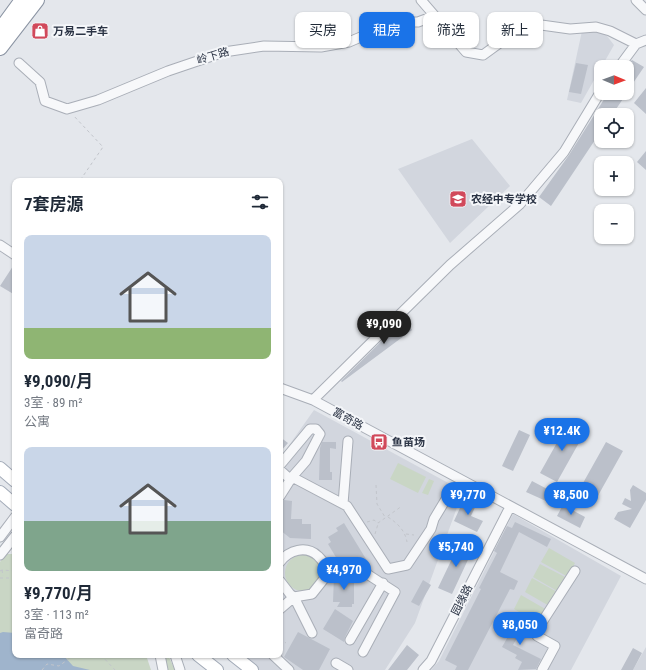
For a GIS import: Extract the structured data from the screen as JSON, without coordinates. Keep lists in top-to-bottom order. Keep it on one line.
{"streets":{"street":["岭下路","富奇路","园缘路"]},"crossings":[["富奇路","园缘路"]],"places":{"shop":["万易二手车"],"school or university":["农经中专学校"],"bus stop":["鱼苗场"]},"north":"right","page":{"chip":["买房","租房","筛选","新上"],"map_buttons":["+","−"],"heading":"7套房源","list":[{"name":"¥9,090/月","note":"3室 · 89 m² · 公寓"},{"name":"¥9,770/月","note":"3室 · 113 m² · 富奇路"}],"price":["¥9,090","¥12.4K","¥9,770","¥8,500","¥5,740","¥4,970","¥8,050"]}}
